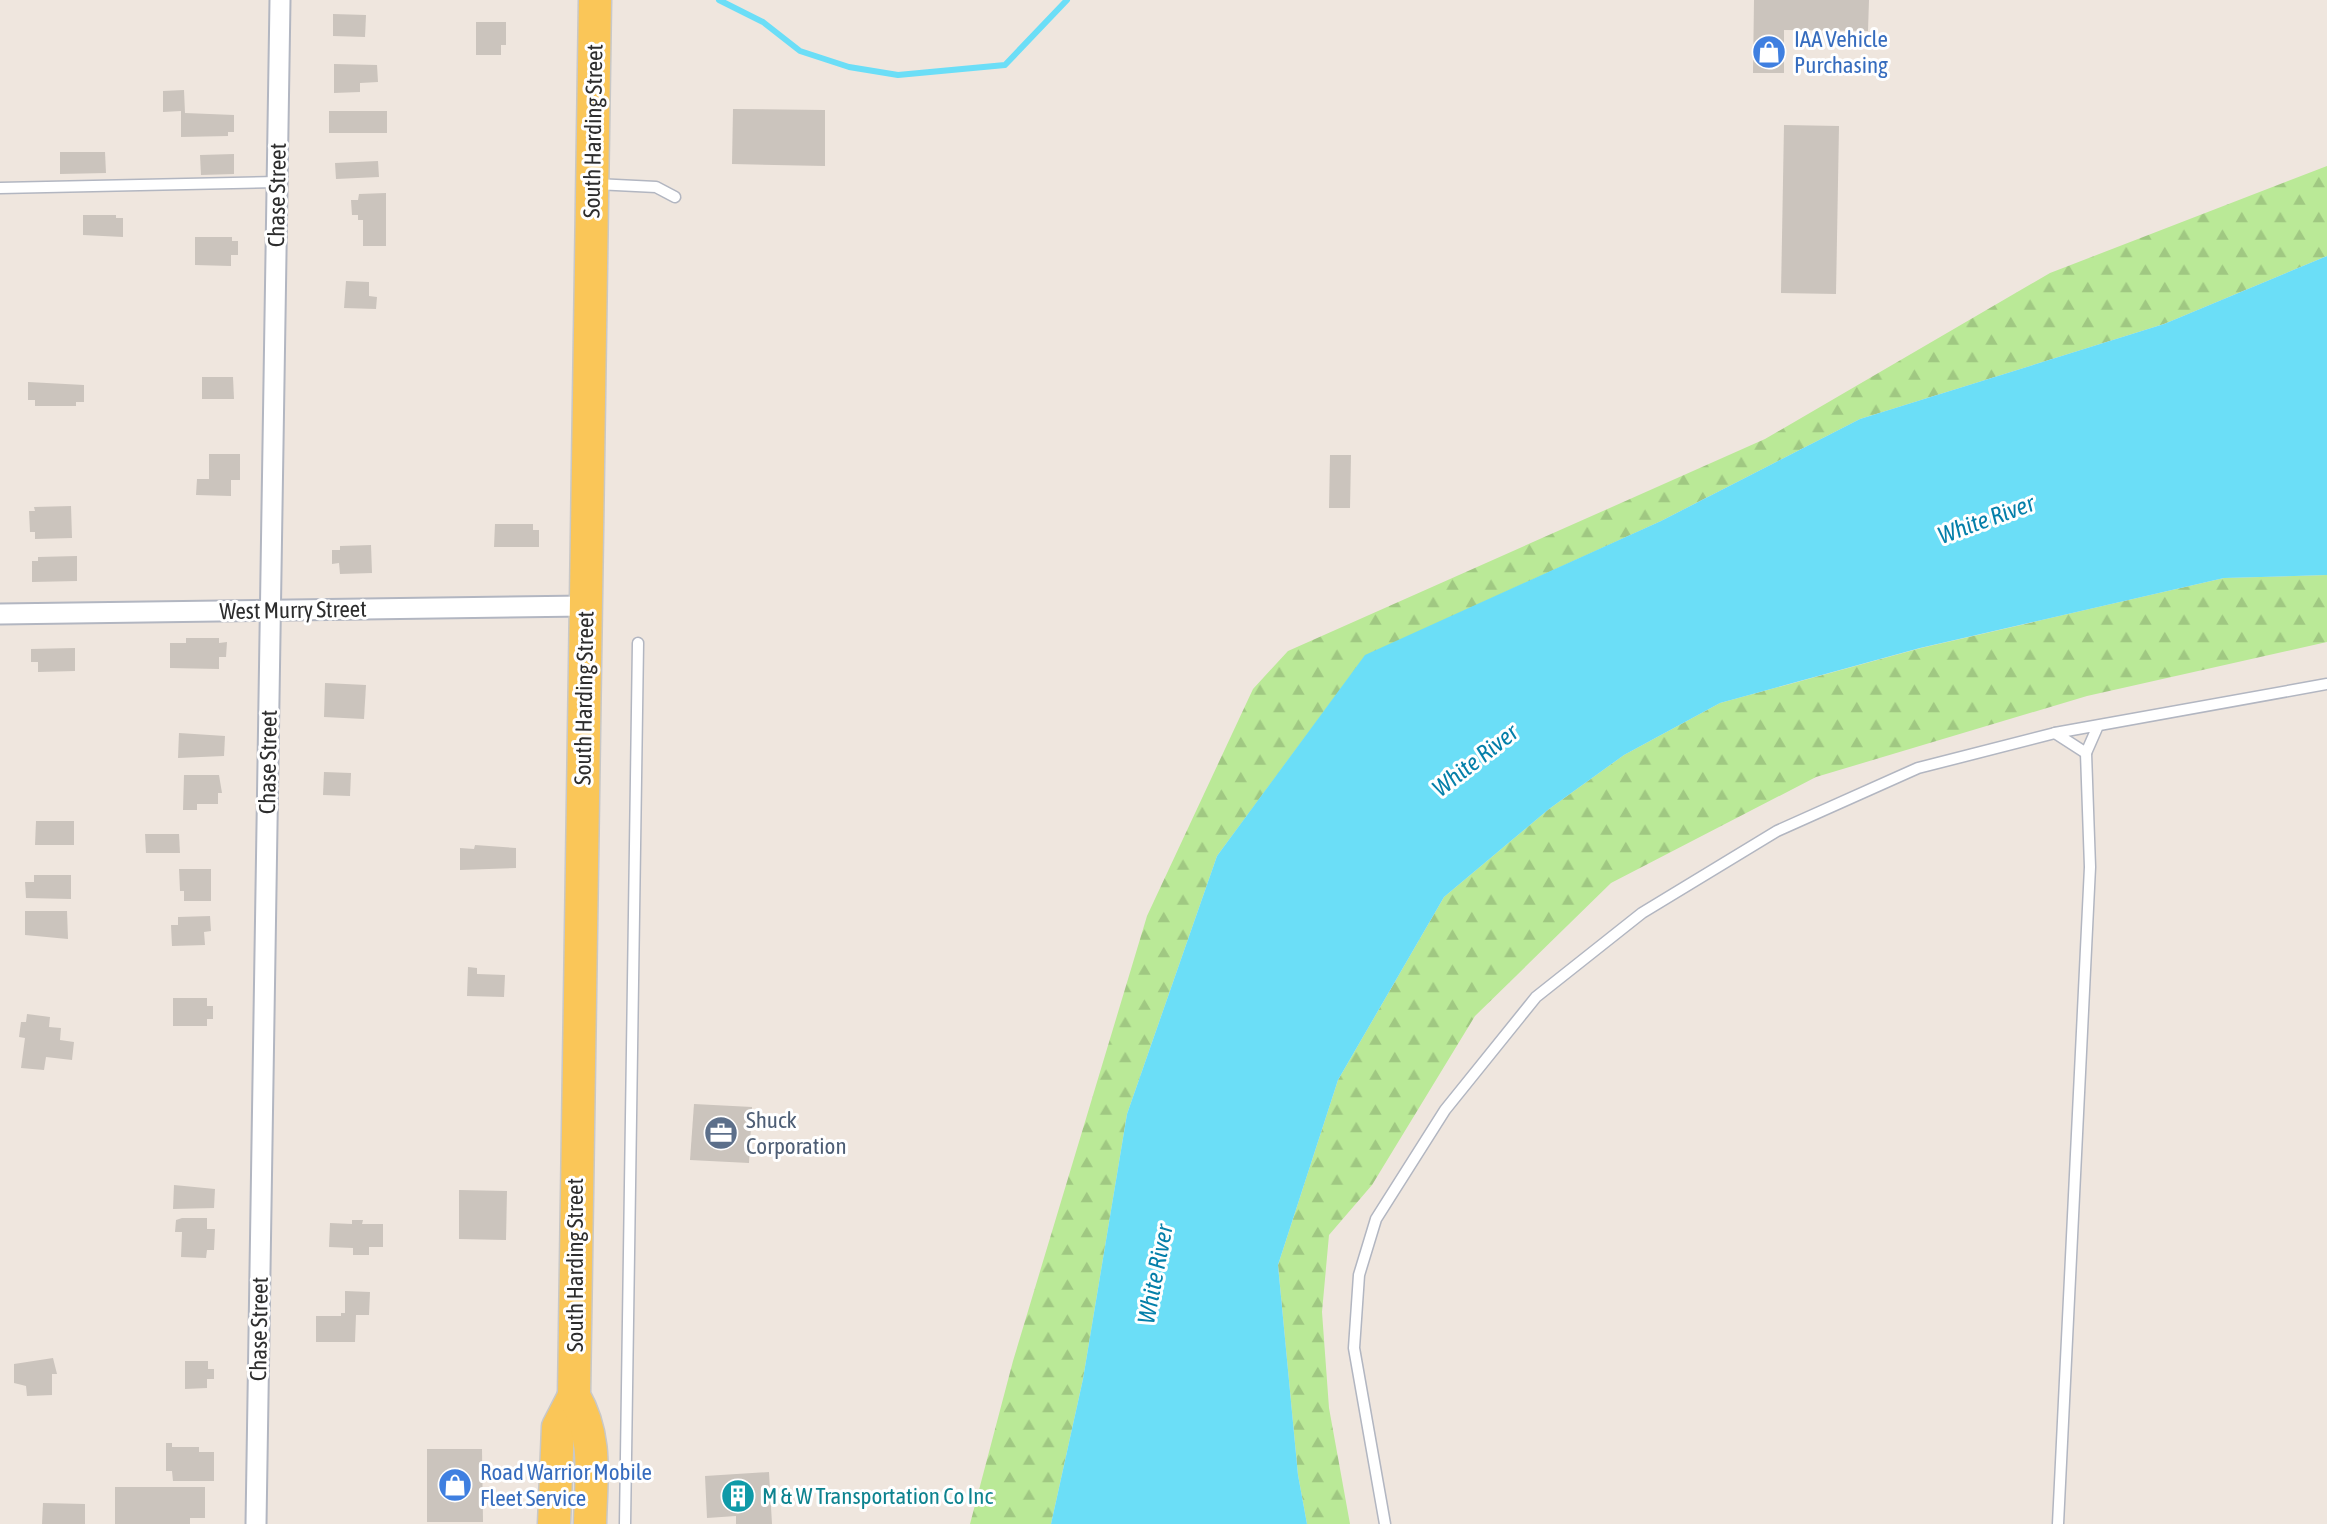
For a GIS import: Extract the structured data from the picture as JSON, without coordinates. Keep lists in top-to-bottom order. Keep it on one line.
{"streets":{"main road":["South Harding Street"],"street":["Chase Street","West Murry Street"]},"crossings":[["South Harding Street","West Murry Street"],["Chase Street","West Murry Street"]],"water":["White River"],"places":{"shop":["IAA Vehicle Purchasing","Road Warrior Mobile Fleet Service"],"office":["Shuck Corporation"],"building":["M & W Transportation Co Inc"]}}
